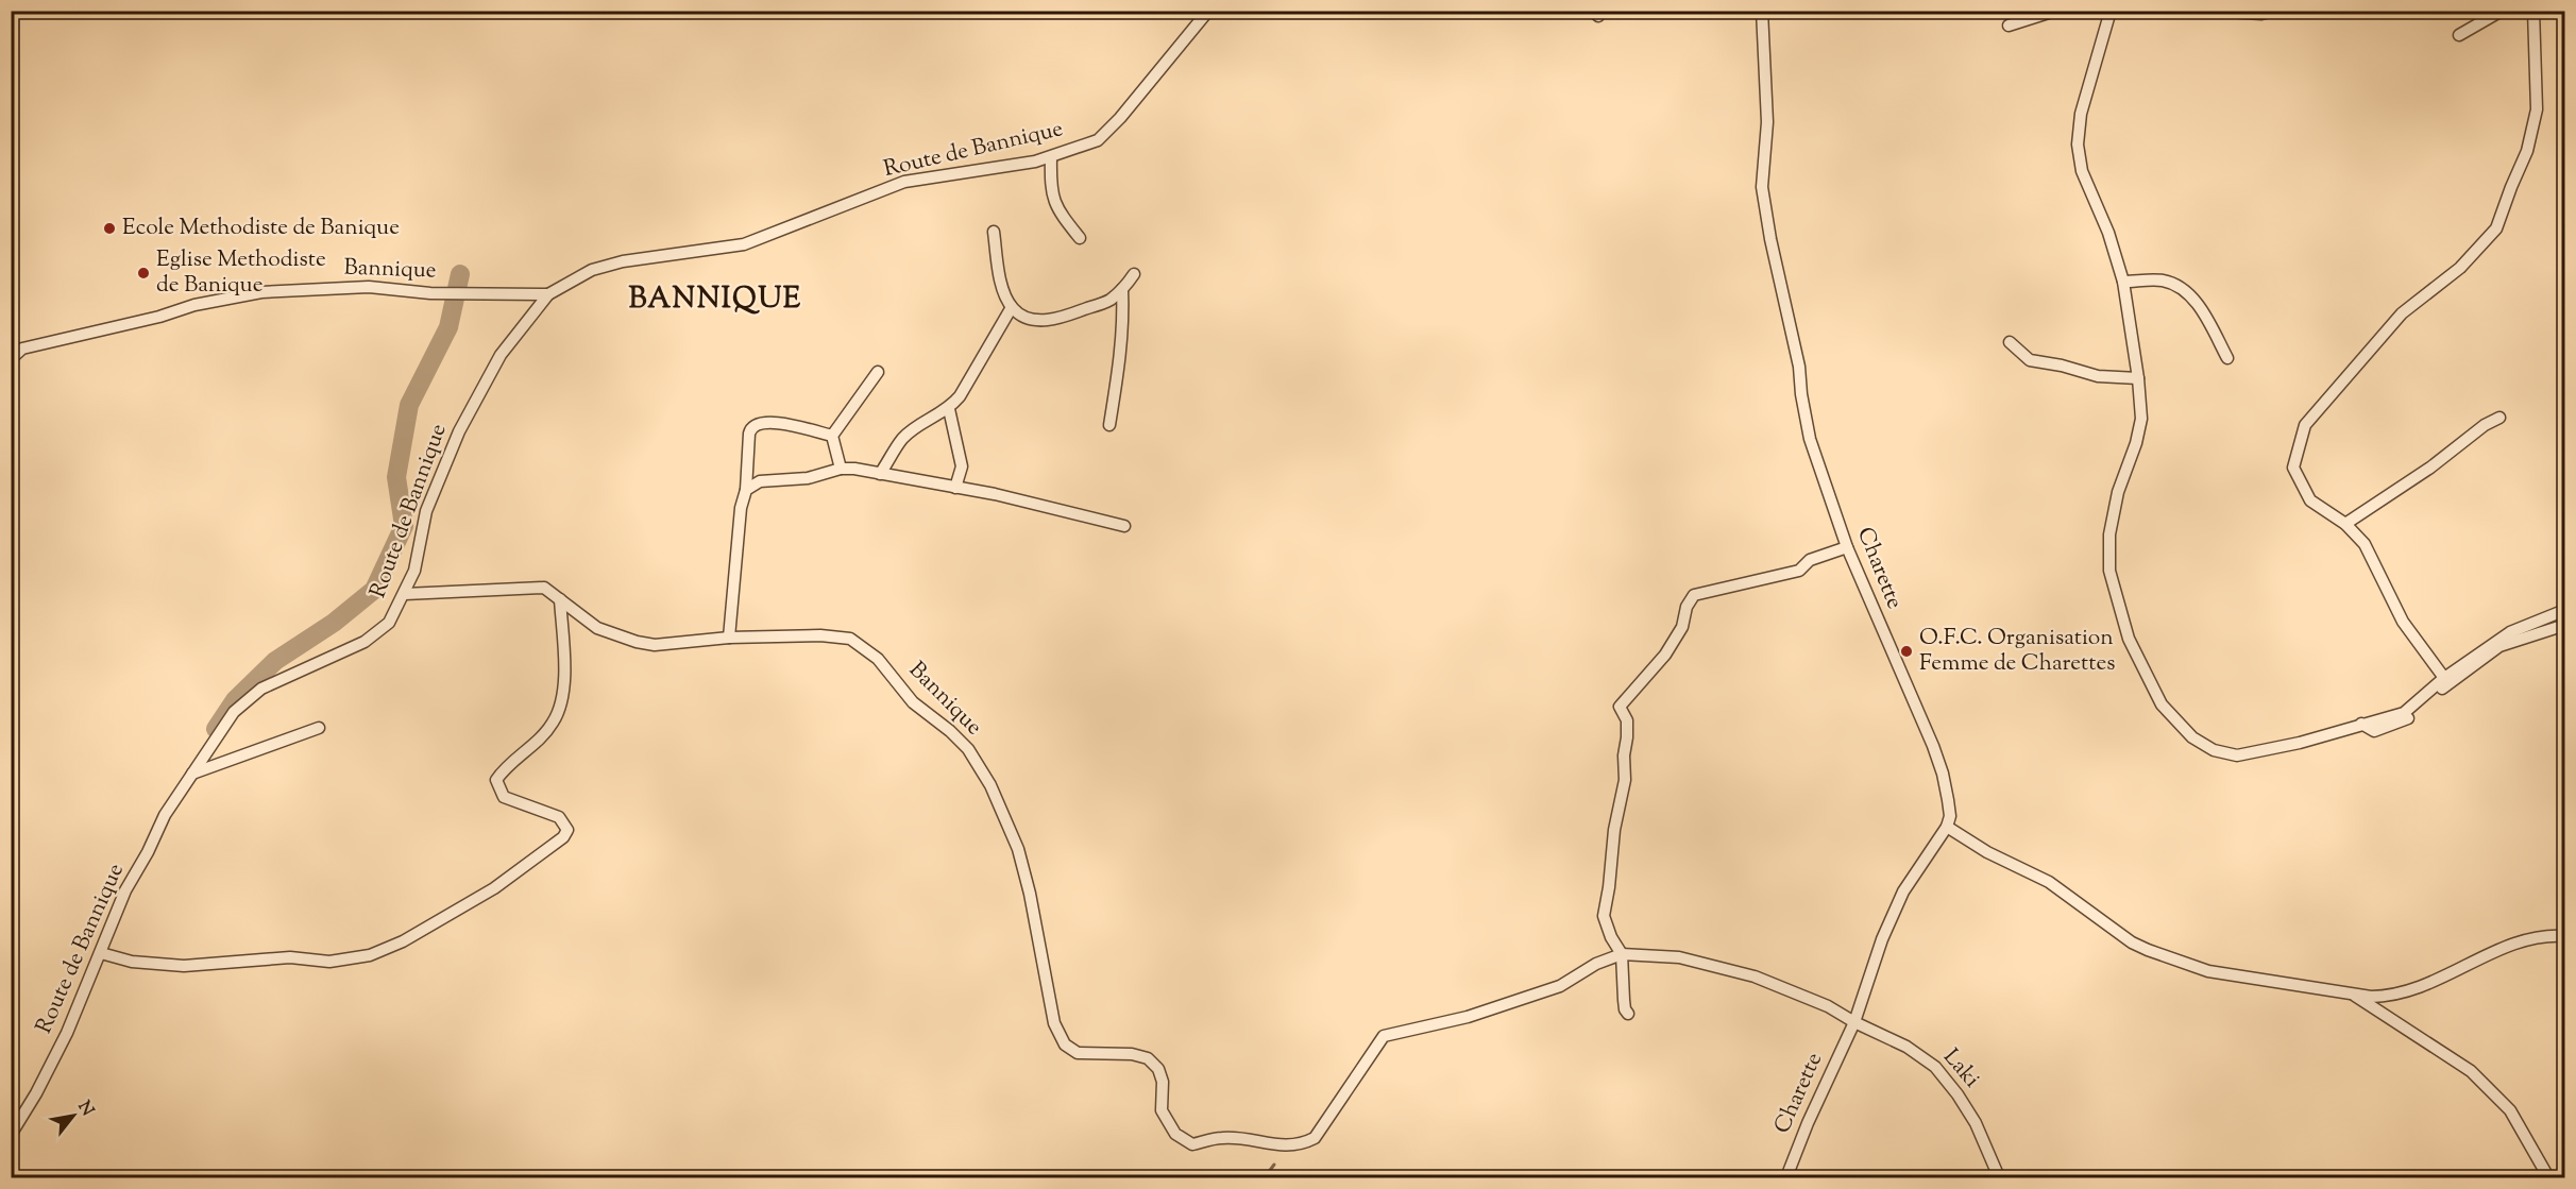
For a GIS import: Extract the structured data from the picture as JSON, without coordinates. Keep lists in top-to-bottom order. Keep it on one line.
{"streets":{"street":["Route de Bannique","Bannique","Charette","Laki"]},"crossings":[["Route de Bannique","Bannique"],["Bannique","Laki"],["Charette","Laki"]],"districts":["BANNIQUE"],"places":["Ecole Methodiste de Banique","Eglise Methodiste de Banique","O.F.C. Organisation Femme de Charettes"],"north":"top right"}
